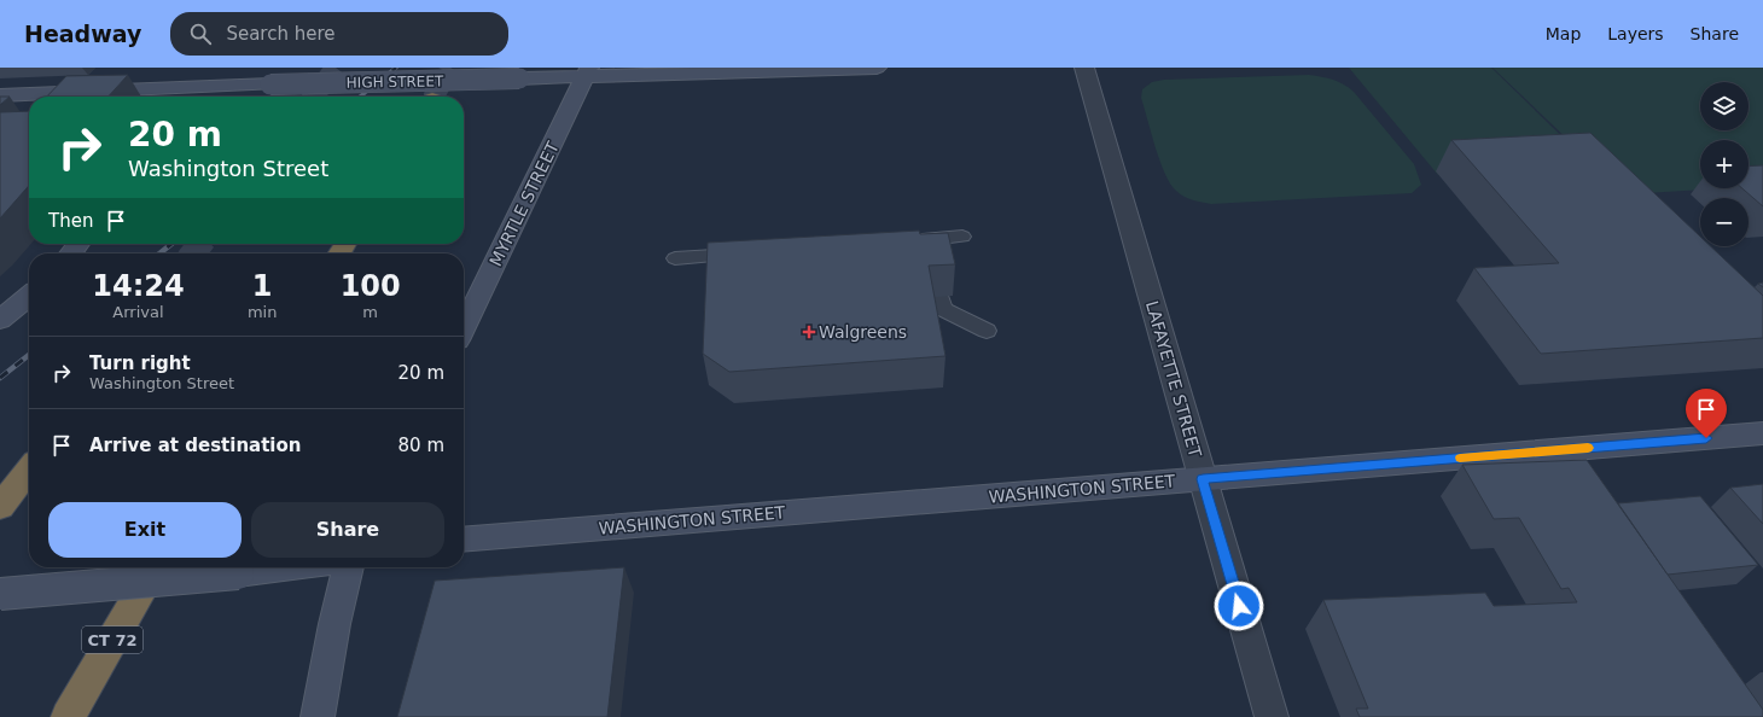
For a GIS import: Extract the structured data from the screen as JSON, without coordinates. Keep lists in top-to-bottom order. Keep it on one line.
{"streets":{"highway":["CT 72"],"street":["HIGH STREET","MYRTLE STREET","LAFAYETTE STREET","WASHINGTON STREET"]},"crossings":[["HIGH STREET","MYRTLE STREET"],["LAFAYETTE STREET","WASHINGTON STREET"]],"places":{"health":["Walgreens"]},"page":{"header":"Headway","search":"Search here","nav":["Map","Layers","Share"],"map_buttons":["+","−"],"turn":["20 m","Washington Street"],"then":"Then","eta":["14:24","Arrival","1","min","100","m"],"list":[{"name":"Turn right","note":"Washington Street","value":"20 m"},{"name":"Arrive at destination","value":"80 m"}],"buttons":["Exit","Share"]}}
